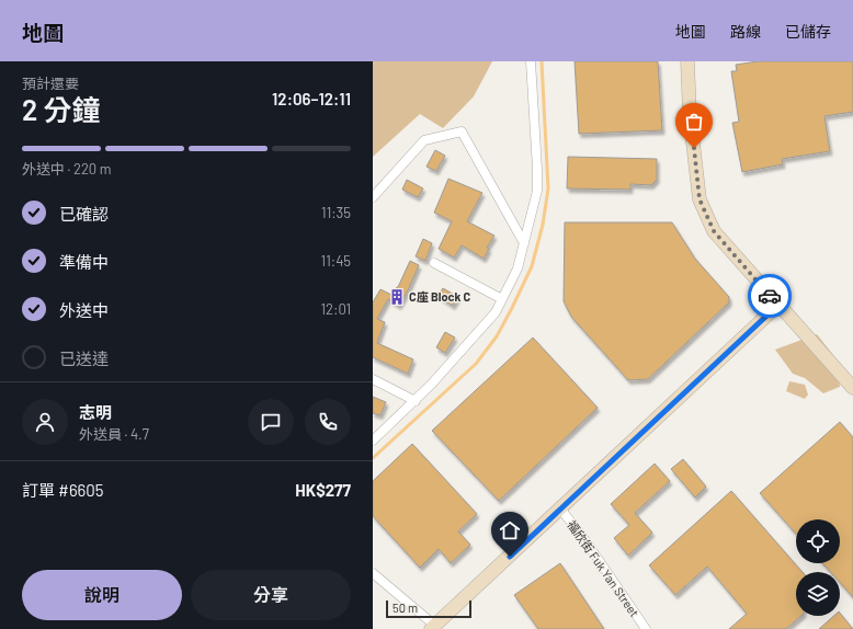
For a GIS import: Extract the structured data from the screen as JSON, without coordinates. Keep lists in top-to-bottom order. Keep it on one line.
{"streets":{"street":["福欣街 Fuk Yan Street"]},"places":{"building":["C座 Block C"]},"scale_bar":"50 m","page":{"header":"地圖","nav":["地圖","路線","已儲存"],"heading":["2 分鐘","預計還要","12:06–12:11"],"panel":["志明","外送員 · 4.7","訂單 #6605","HK$277"],"bar":"外送中 · 220 m","list":[["已確認","11:35"],["準備中","11:45"],["外送中","12:01"],"已送達"],"buttons":["說明","分享"],"scale":"50 m"}}
